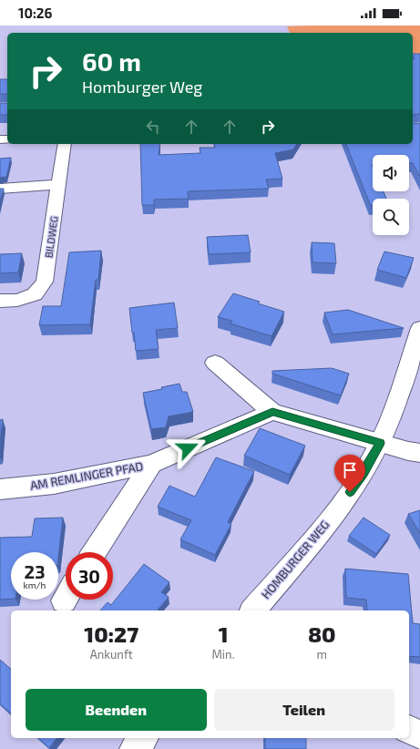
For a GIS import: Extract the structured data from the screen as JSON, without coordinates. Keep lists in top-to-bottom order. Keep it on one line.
{"streets":{"street":["BILDWEG","AM REMLINGER PFAD","HOMBURGER WEG"]},"page":{"status":"10:26","turn":["60 m","Homburger Weg"],"speed":"23 km/h","limit":"30","eta":["10:27","Ankunft","1","Min.","80","m"],"buttons":["Beenden","Teilen"]}}
